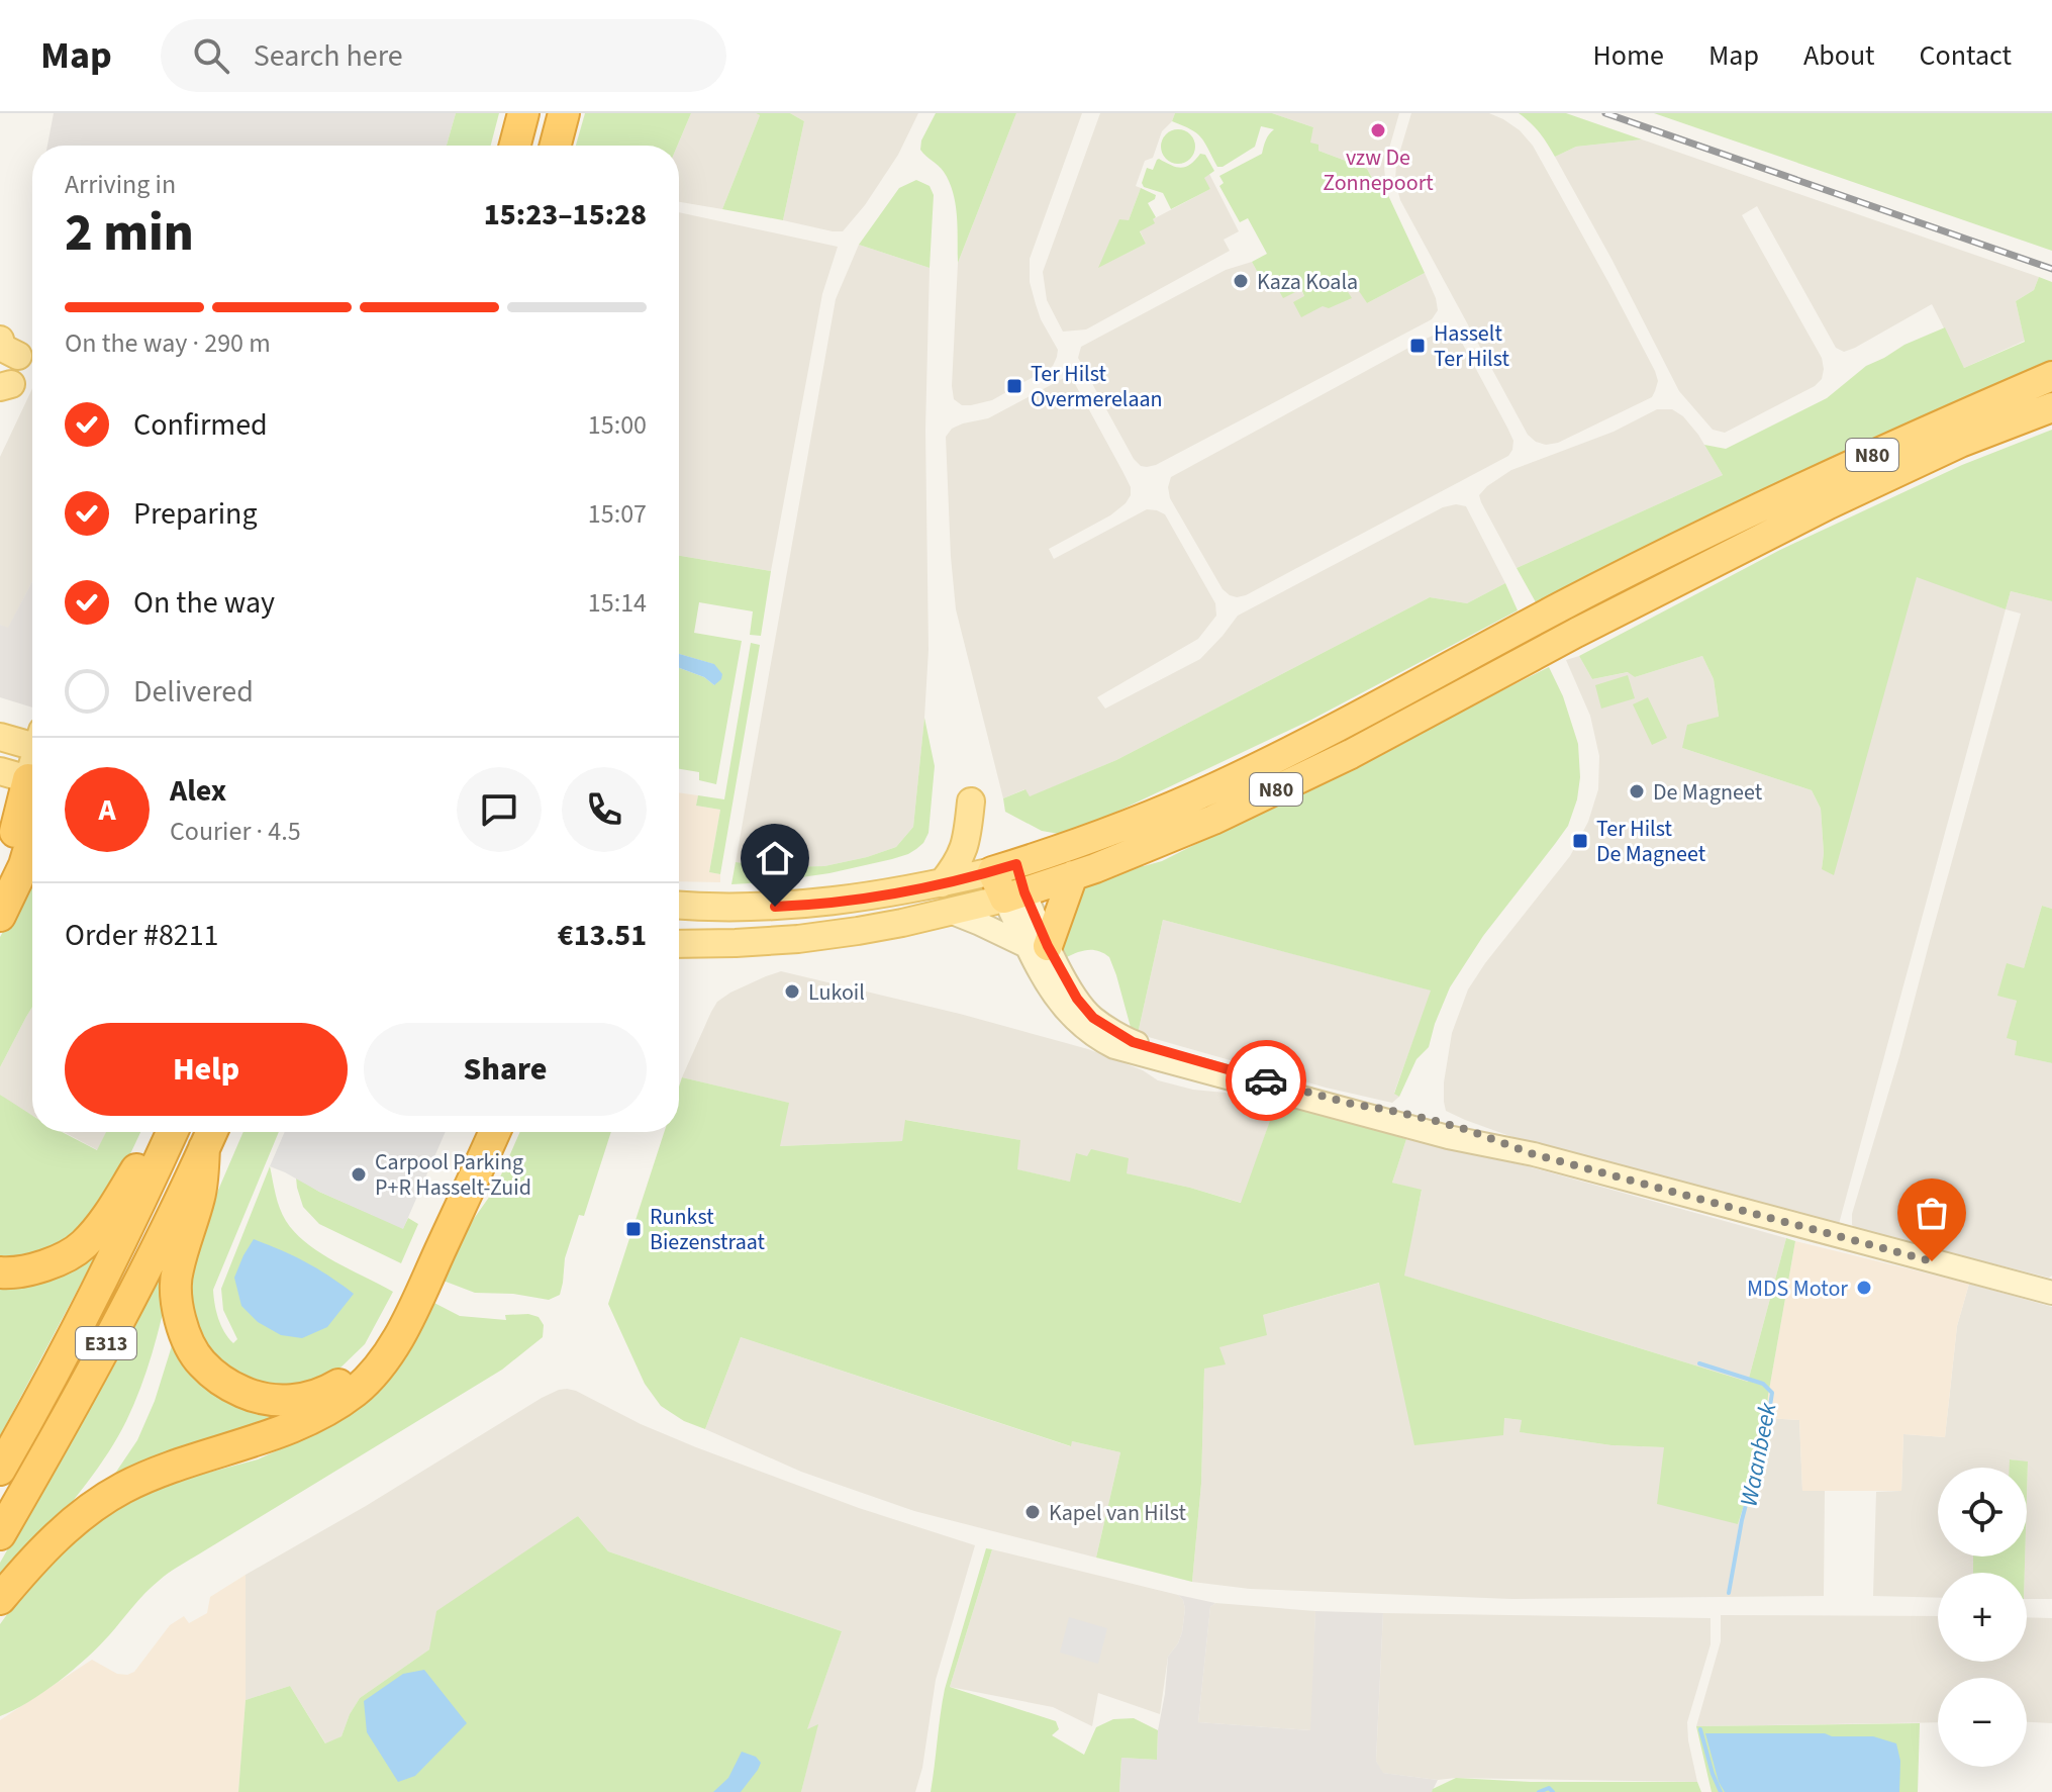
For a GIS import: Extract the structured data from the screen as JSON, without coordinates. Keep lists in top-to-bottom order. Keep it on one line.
{"streets":{"highway":["N80","E313"]},"water":["Waanbeek"],"places":{"other":["vzw De Zonnepoort","Kaza Koala","De Magneet","Lukoil","Carpool Parking P+R Hasselt-Zuid","MDS Motor","Kapel van Hilst"],"transit":["Hasselt Ter Hilst","Ter Hilst Overmerelaan","Ter Hilst De Magneet","Runkst Biezenstraat"]},"page":{"header":"Map","search":"Search here","nav":["Home","Map","About","Contact"],"heading":["2 min","Arriving in","15:23–15:28"],"panel":["Alex","Courier · 4.5","Order #8211","€13.51"],"bar":"On the way · 290 m","list":[["Confirmed","15:00"],["Preparing","15:07"],["On the way","15:14"],"Delivered"],"round":"A","buttons":["Help","Share"],"map_buttons":["+","−"]}}
